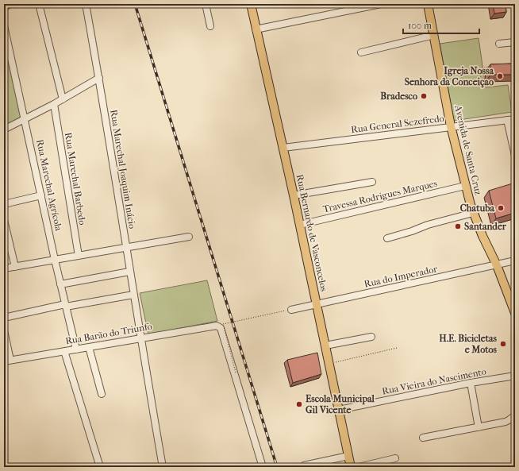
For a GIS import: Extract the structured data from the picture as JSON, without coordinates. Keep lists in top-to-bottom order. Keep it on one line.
{"streets":{"main road":["Avenida de Santa Cruz","Rua Bernardo de Vasconcelos"],"street":["Rua General Sezefredo","Rua Marechal Joaquim Inácio","Rua Marechal Barbedo","Rua Marechal Agrícola","Travessa Rodrigues Marques","Rua do Imperador","Rua Barão do Triunfo","Rua Vieira do Nascimento"]},"crossings":[["Rua General Sezefredo","Avenida de Santa Cruz"],["Rua General Sezefredo","Rua Bernardo de Vasconcelos"],["Avenida de Santa Cruz","Travessa Rodrigues Marques"],["Avenida de Santa Cruz","Rua do Imperador"],["Rua Marechal Joaquim Inácio","Rua Barão do Triunfo"],["Rua Marechal Agrícola","Rua Barão do Triunfo"],["Travessa Rodrigues Marques","Rua Bernardo de Vasconcelos"],["Rua Bernardo de Vasconcelos","Rua do Imperador"],["Rua Bernardo de Vasconcelos","Rua Vieira do Nascimento"]],"places":["Igreja Nossa Senhora da Conceiçao","Bradesco","Chatuba","Santander","H.E. Bicicletas e Motos","Escola Municipal Gil Vicente"],"scale_bar":"100 m"}
